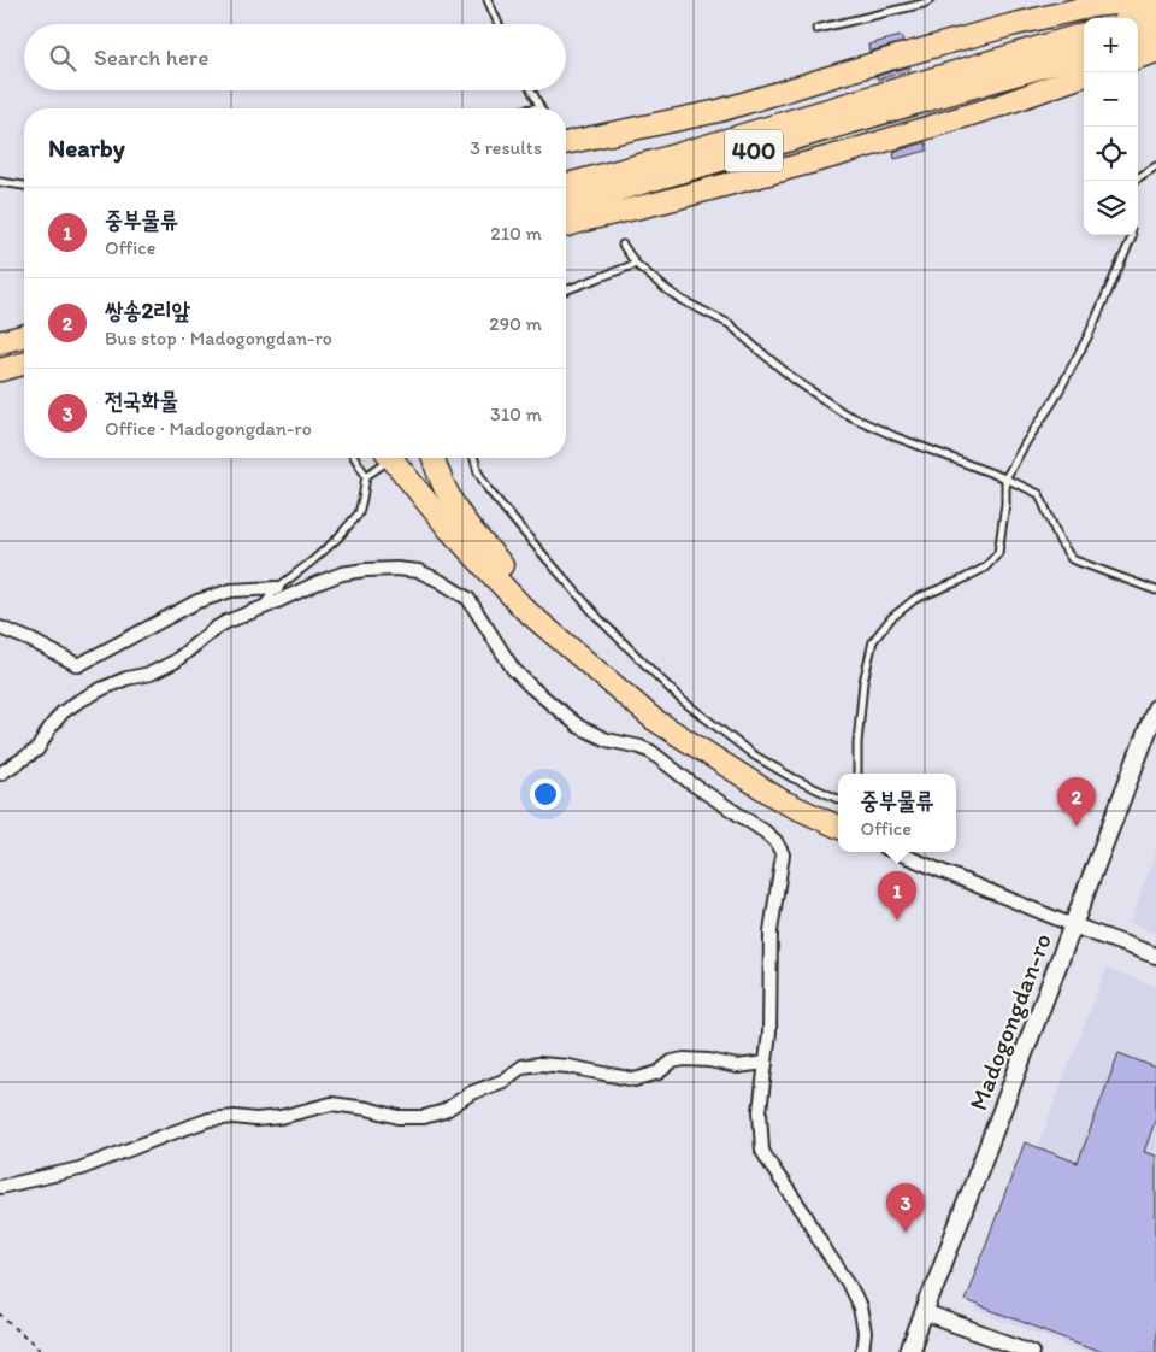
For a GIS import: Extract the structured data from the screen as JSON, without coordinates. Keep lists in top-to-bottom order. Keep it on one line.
{"streets":{"highway":["400"],"main road":["Madogongdan-ro"]},"page":{"map_buttons":["+","−"],"search":"Search here","heading":["Nearby","3 results"],"list":[{"mark":"1","name":"중부물류","note":"Office","value":"210 m"},{"mark":"2","name":"쌍송2리앞","note":"Bus stop · Madogongdan-ro","value":"290 m"},{"mark":"3","name":"전국화물","note":"Office · Madogongdan-ro","value":"310 m"}],"popup":["중부물류","Office"],"pins":["2","1","3"]}}
